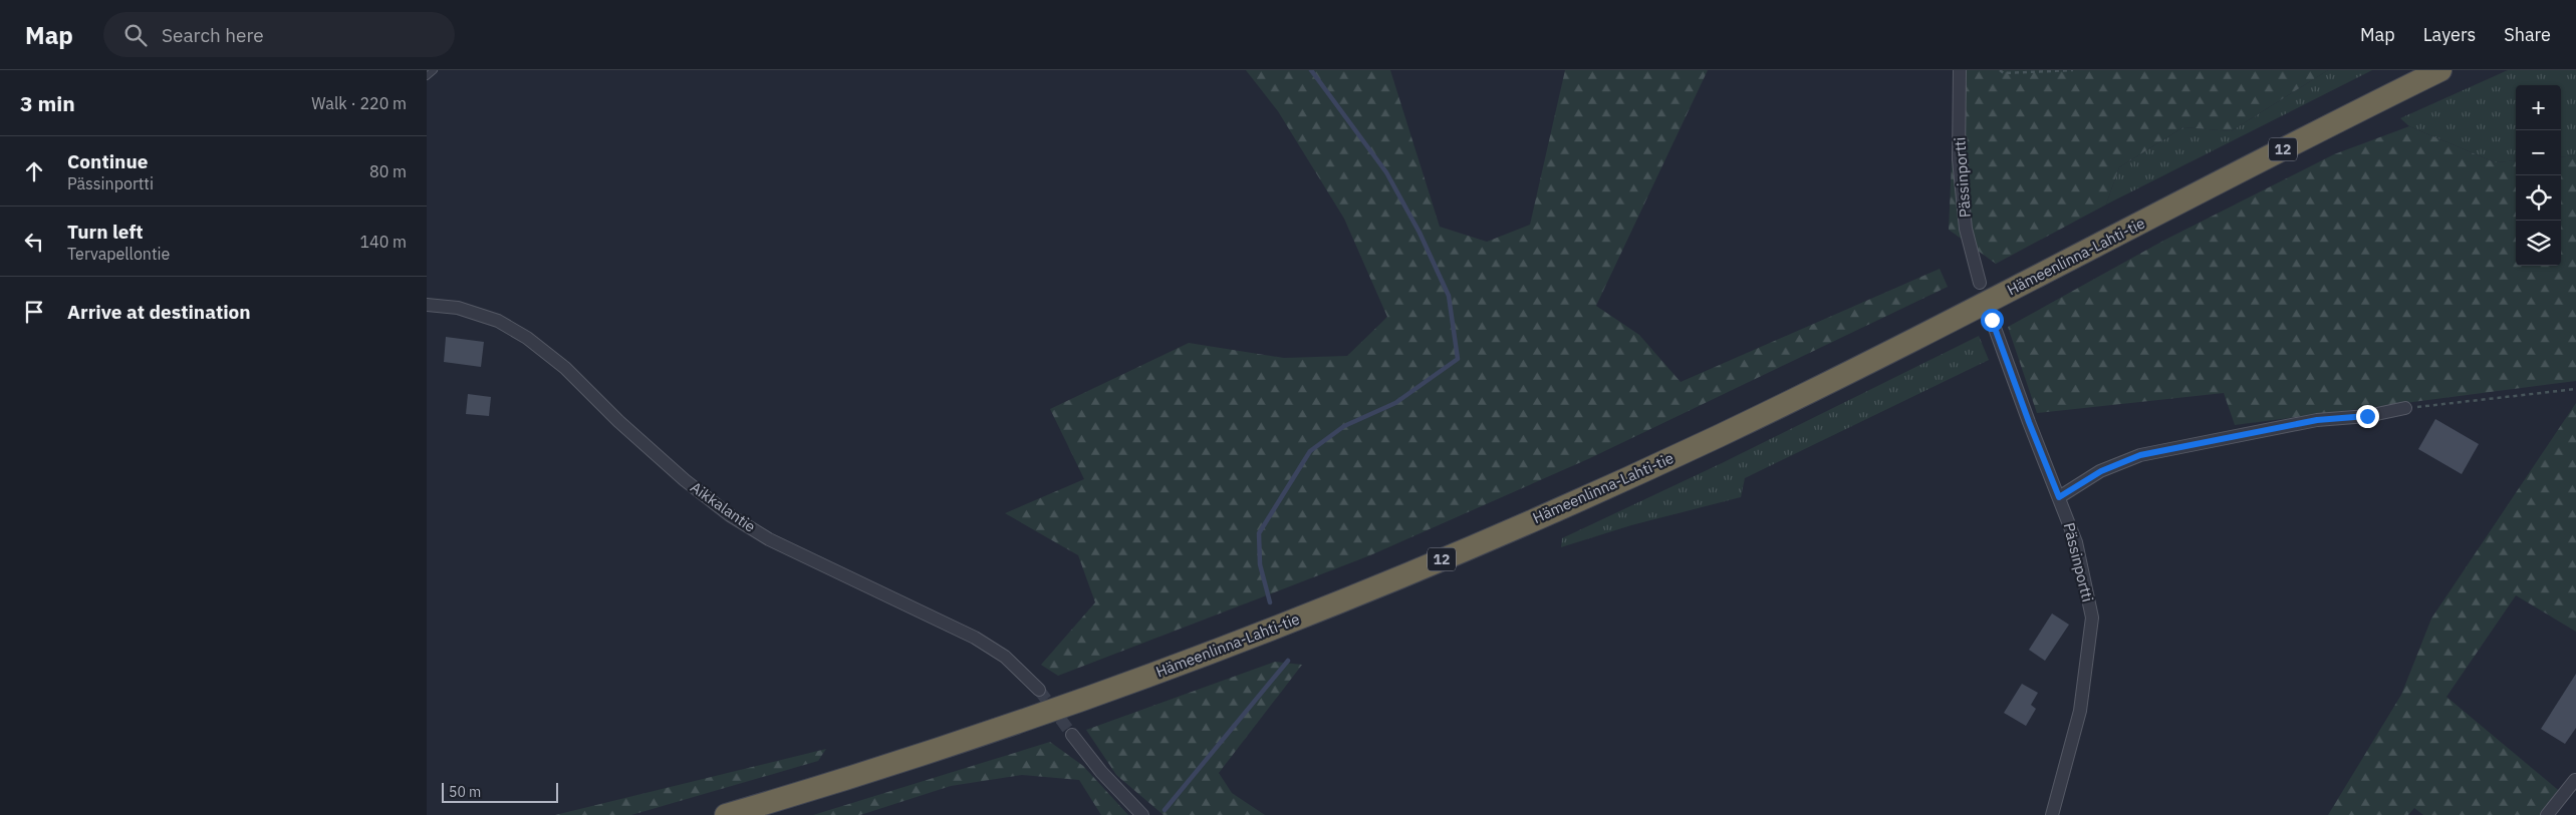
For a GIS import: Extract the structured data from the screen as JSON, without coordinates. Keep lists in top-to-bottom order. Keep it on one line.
{"streets":{"highway":["12","Hämeenlinna-Lahti-tie"],"street":["Pässinportti","Aikkalantie"]},"scale_bar":"50 m","page":{"header":"Map","search":"Search here","nav":["Map","Layers","Share"],"heading":["3 min","Walk · 220 m"],"map_buttons":["+","−"],"list":[["Continue","Pässinportti","80 m"],["Turn left","Tervapellontie","140 m"],"Arrive at destination"],"scale":"50 m"}}
